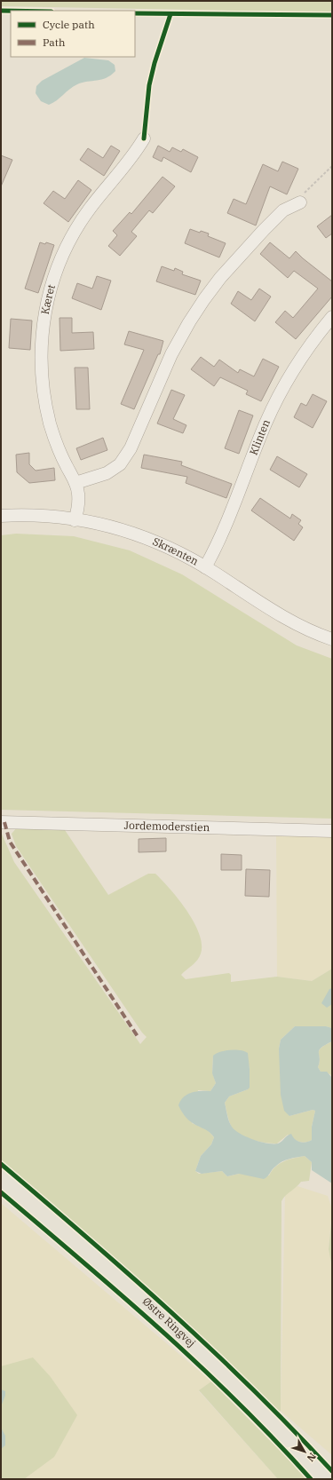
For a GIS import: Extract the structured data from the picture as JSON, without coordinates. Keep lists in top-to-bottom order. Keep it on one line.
{"streets":{"main road":["Østre Ringvej"],"street":["Kæret","Klinten","Skrænten","Jordemoderstien"]},"crossings":[["Kæret","Skrænten"],["Klinten","Skrænten"]],"legend":["Cycle path","Path"],"north":"bottom right"}
